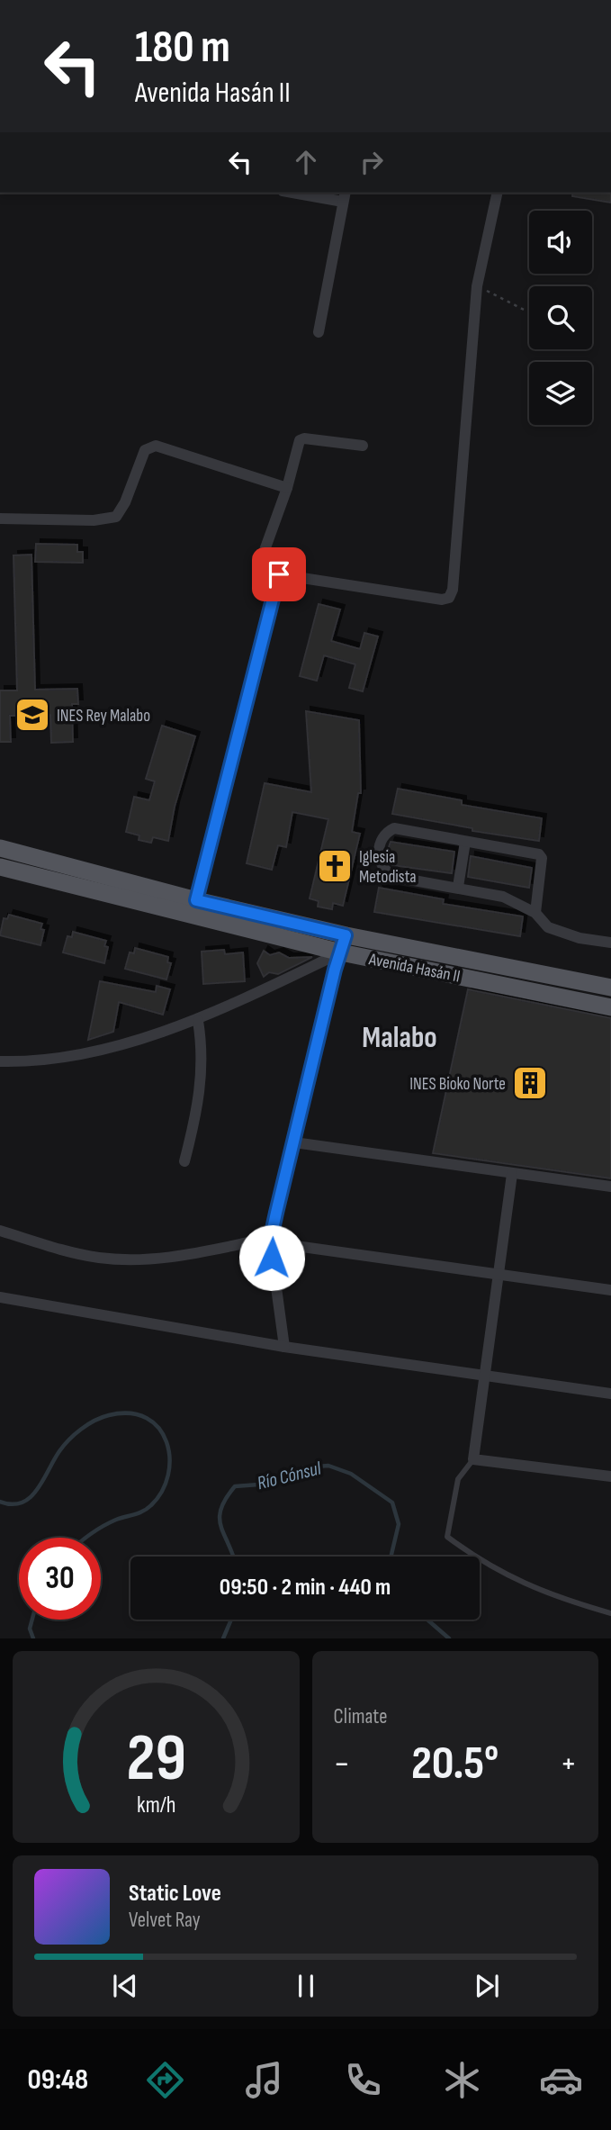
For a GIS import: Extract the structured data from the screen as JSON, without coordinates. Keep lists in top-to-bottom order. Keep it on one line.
{"streets":{"main road":["Avenida Hasán II"]},"districts":["Malabo"],"water":["Río Cónsul"],"places":{"school or university":["INES Rey Malabo"],"church":["Iglesia Metodista"],"building":["INES Bioko Norte"]},"page":{"turn":["180 m","Avenida Hasán II"],"limit":"30","trip":"09:50 · 2 min · 440 m","tile":"Climate","heat":["−","20.5°","+"],"song":["Static Love","Velvet Ray"],"tabs":"09:48","gauge":["29","km/h"]}}
